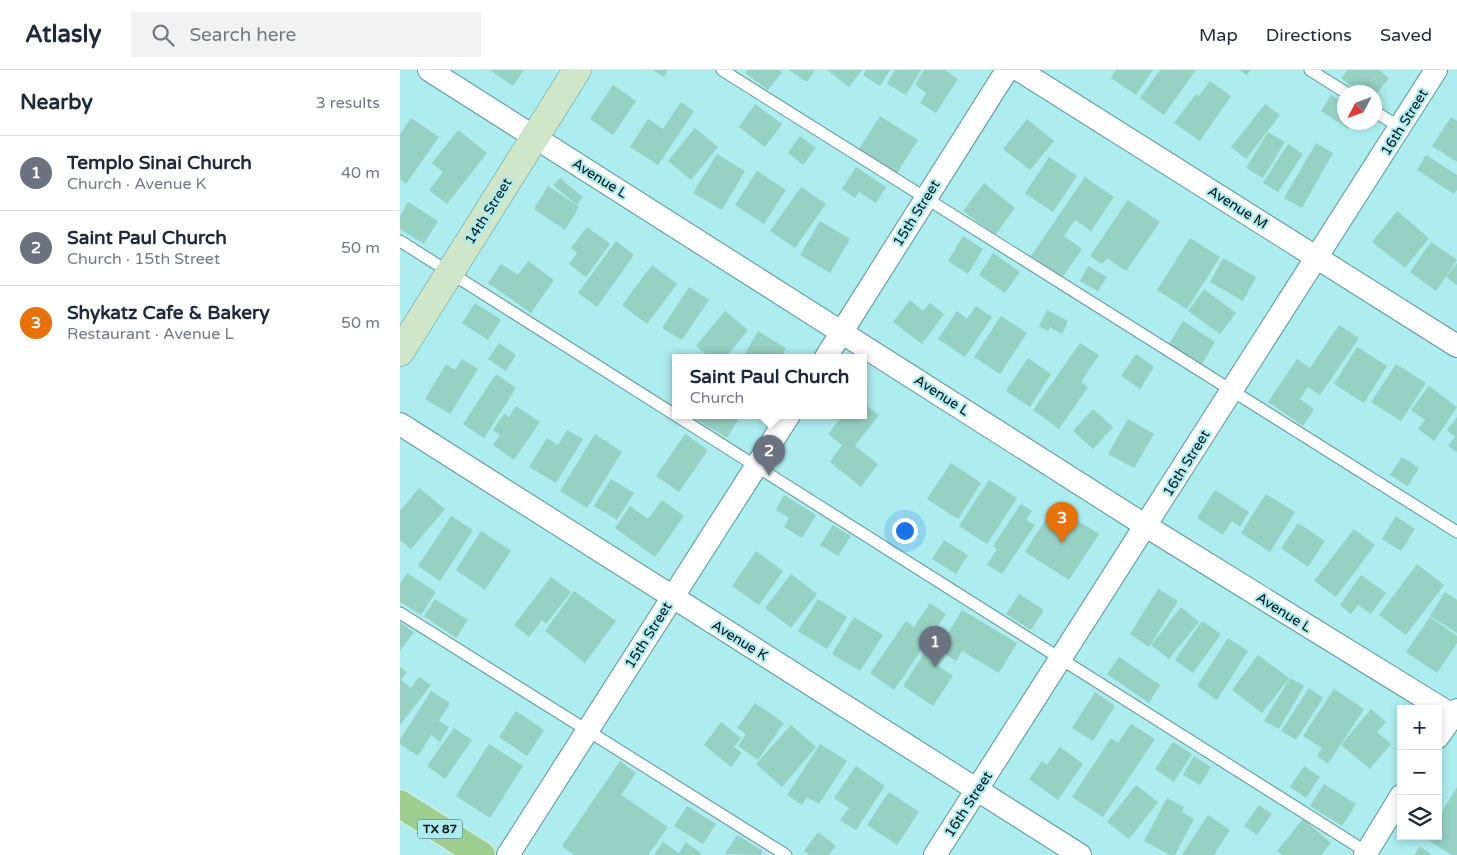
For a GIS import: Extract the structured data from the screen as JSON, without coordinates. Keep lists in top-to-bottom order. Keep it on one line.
{"streets":{"main road":["14th Street","TX 87"],"street":["16th Street","Avenue L","Avenue M","15th Street","Avenue K"]},"crossings":[["16th Street","Avenue L"],["16th Street","Avenue M"],["16th Street","Avenue K"],["Avenue L","14th Street"],["Avenue L","15th Street"],["15th Street","Avenue K"]],"north":"bottom left","page":{"header":"Atlasly","search":"Search here","nav":["Map","Directions","Saved"],"heading":["Nearby","3 results"],"list":[{"mark":"1","name":"Templo Sinai Church","note":"Church · Avenue K","value":"40 m"},{"mark":"2","name":"Saint Paul Church","note":"Church · 15th Street","value":"50 m"},{"mark":"3","name":"Shykatz Cafe & Bakery","note":"Restaurant · Avenue L","value":"50 m"}],"popup":["Saint Paul Church","Church"],"pins":["2","3","1"],"map_buttons":["+","−"]}}
